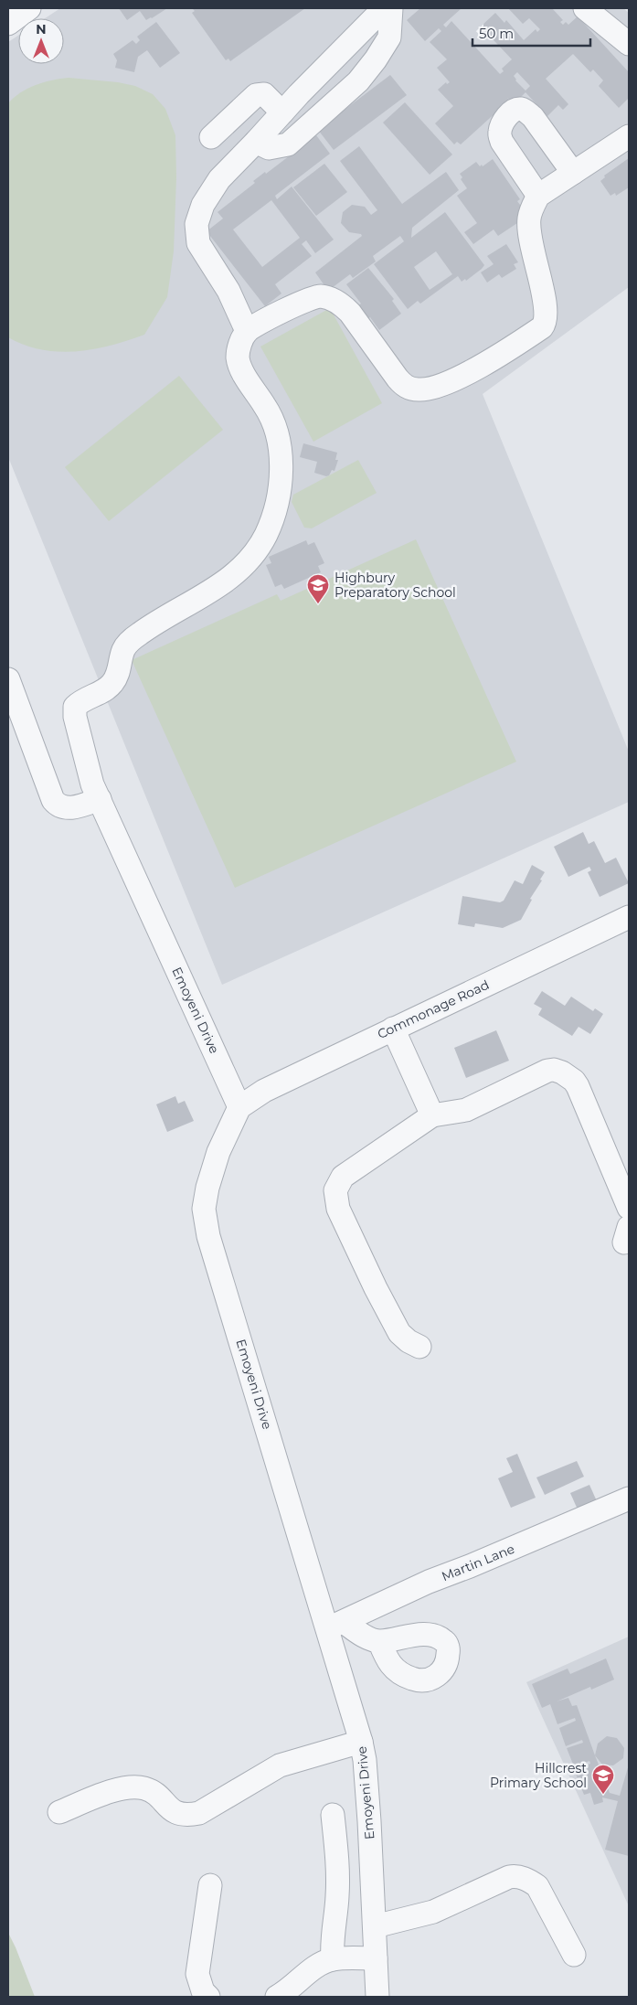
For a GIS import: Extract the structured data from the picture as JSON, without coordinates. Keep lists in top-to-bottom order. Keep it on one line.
{"streets":{"street":["Commonage Road","Emoyeni Drive","Martin Lane"]},"crossings":[["Commonage Road","Emoyeni Drive"],["Emoyeni Drive","Martin Lane"]],"places":{"school or university":["Highbury Preparatory School","Hillcrest Primary School"]},"scale_bar":"50 m","north":"top"}
